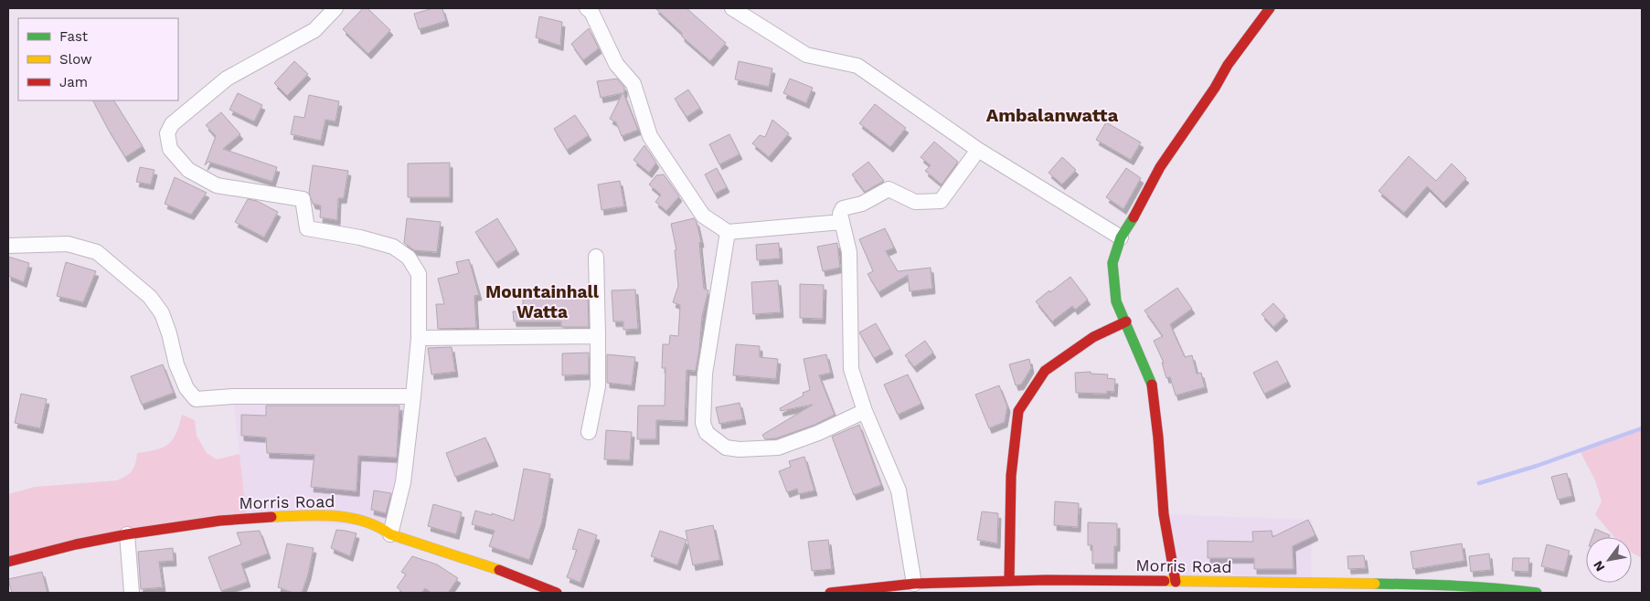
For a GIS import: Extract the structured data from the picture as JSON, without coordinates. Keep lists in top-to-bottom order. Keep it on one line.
{"streets":{"main road":["Morris Road"]},"districts":["Ambalanwatta","Mountainhall Watta"],"legend":["Fast","Slow","Jam"],"north":"bottom left"}
